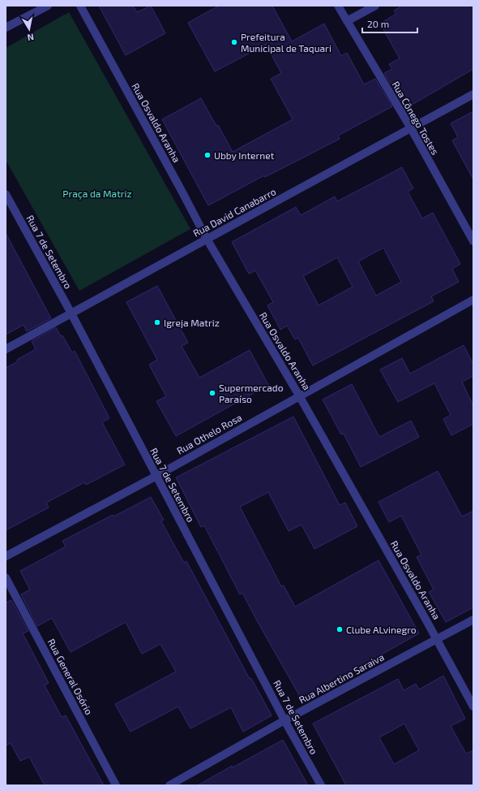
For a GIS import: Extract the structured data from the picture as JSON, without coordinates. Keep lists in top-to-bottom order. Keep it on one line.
{"streets":{"street":["Rua Cônego Tostes","Rua Osvaldo Aranha","Rua David Canabarro","Rua 7 de Setembro","Rua Othelo Rosa","Rua General Osório","Rua Albertino Saraiva"]},"crossings":[["Rua Cônego Tostes","Rua David Canabarro"],["Rua Osvaldo Aranha","Rua David Canabarro"],["Rua Osvaldo Aranha","Rua Othelo Rosa"],["Rua Osvaldo Aranha","Rua Albertino Saraiva"],["Rua David Canabarro","Rua 7 de Setembro"],["Rua 7 de Setembro","Rua Othelo Rosa"],["Rua 7 de Setembro","Rua Albertino Saraiva"]],"parks":["Praça da Matriz"],"places":["Prefeitura Municipal de Taquari","Ubby Internet","Igreja Matriz","Supermercado Paraíso","Clube ALvinegro"],"scale_bar":"20 m","north":"bottom"}
